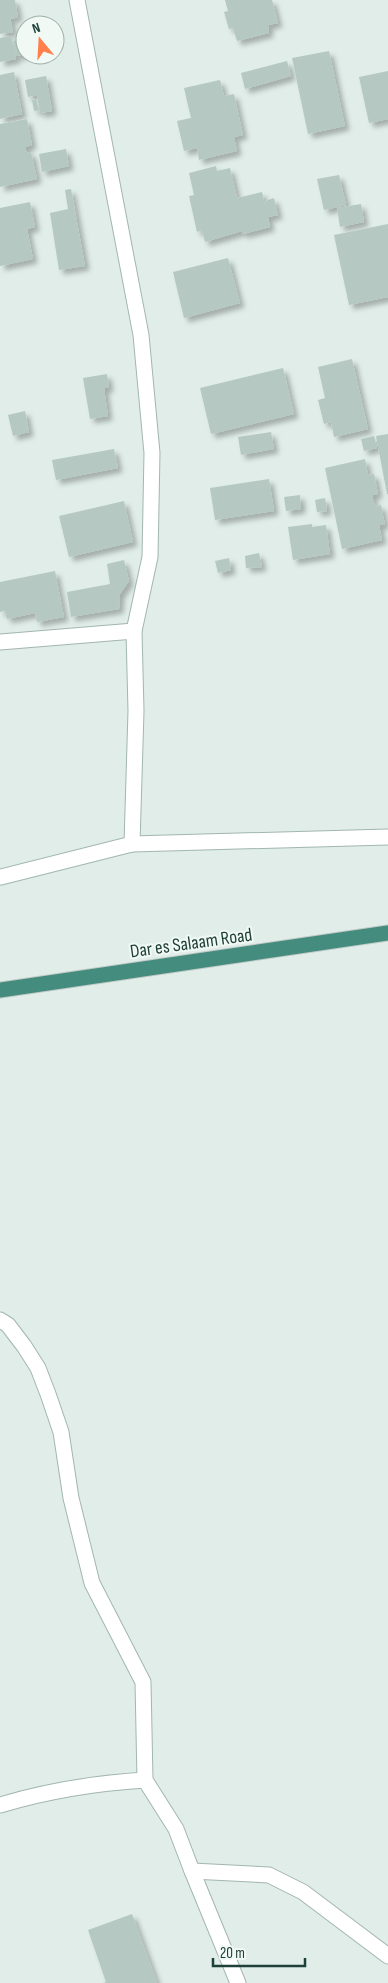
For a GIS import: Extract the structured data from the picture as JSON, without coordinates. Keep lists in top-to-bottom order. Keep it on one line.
{"streets":{"highway":["Dar es Salaam Road"]},"scale_bar":"20 m","north":"top"}
